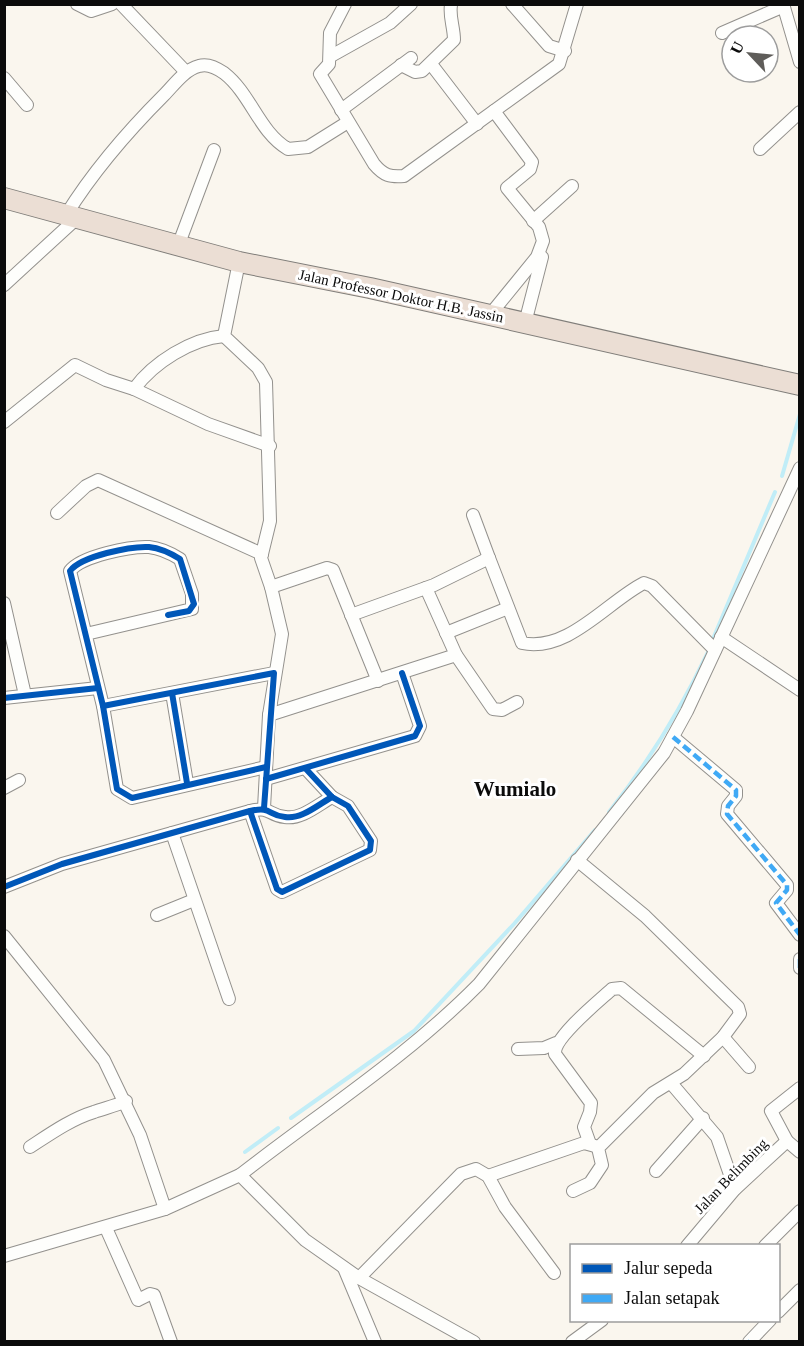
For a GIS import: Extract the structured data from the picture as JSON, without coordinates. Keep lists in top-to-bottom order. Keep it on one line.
{"streets":{"highway":["Jalan Professor Doktor H.B. Jassin"],"street":["Jalan Belimbing"]},"districts":["Wumialo"],"legend":["Jalur sepeda","Jalan setapak"],"north":"top left"}
